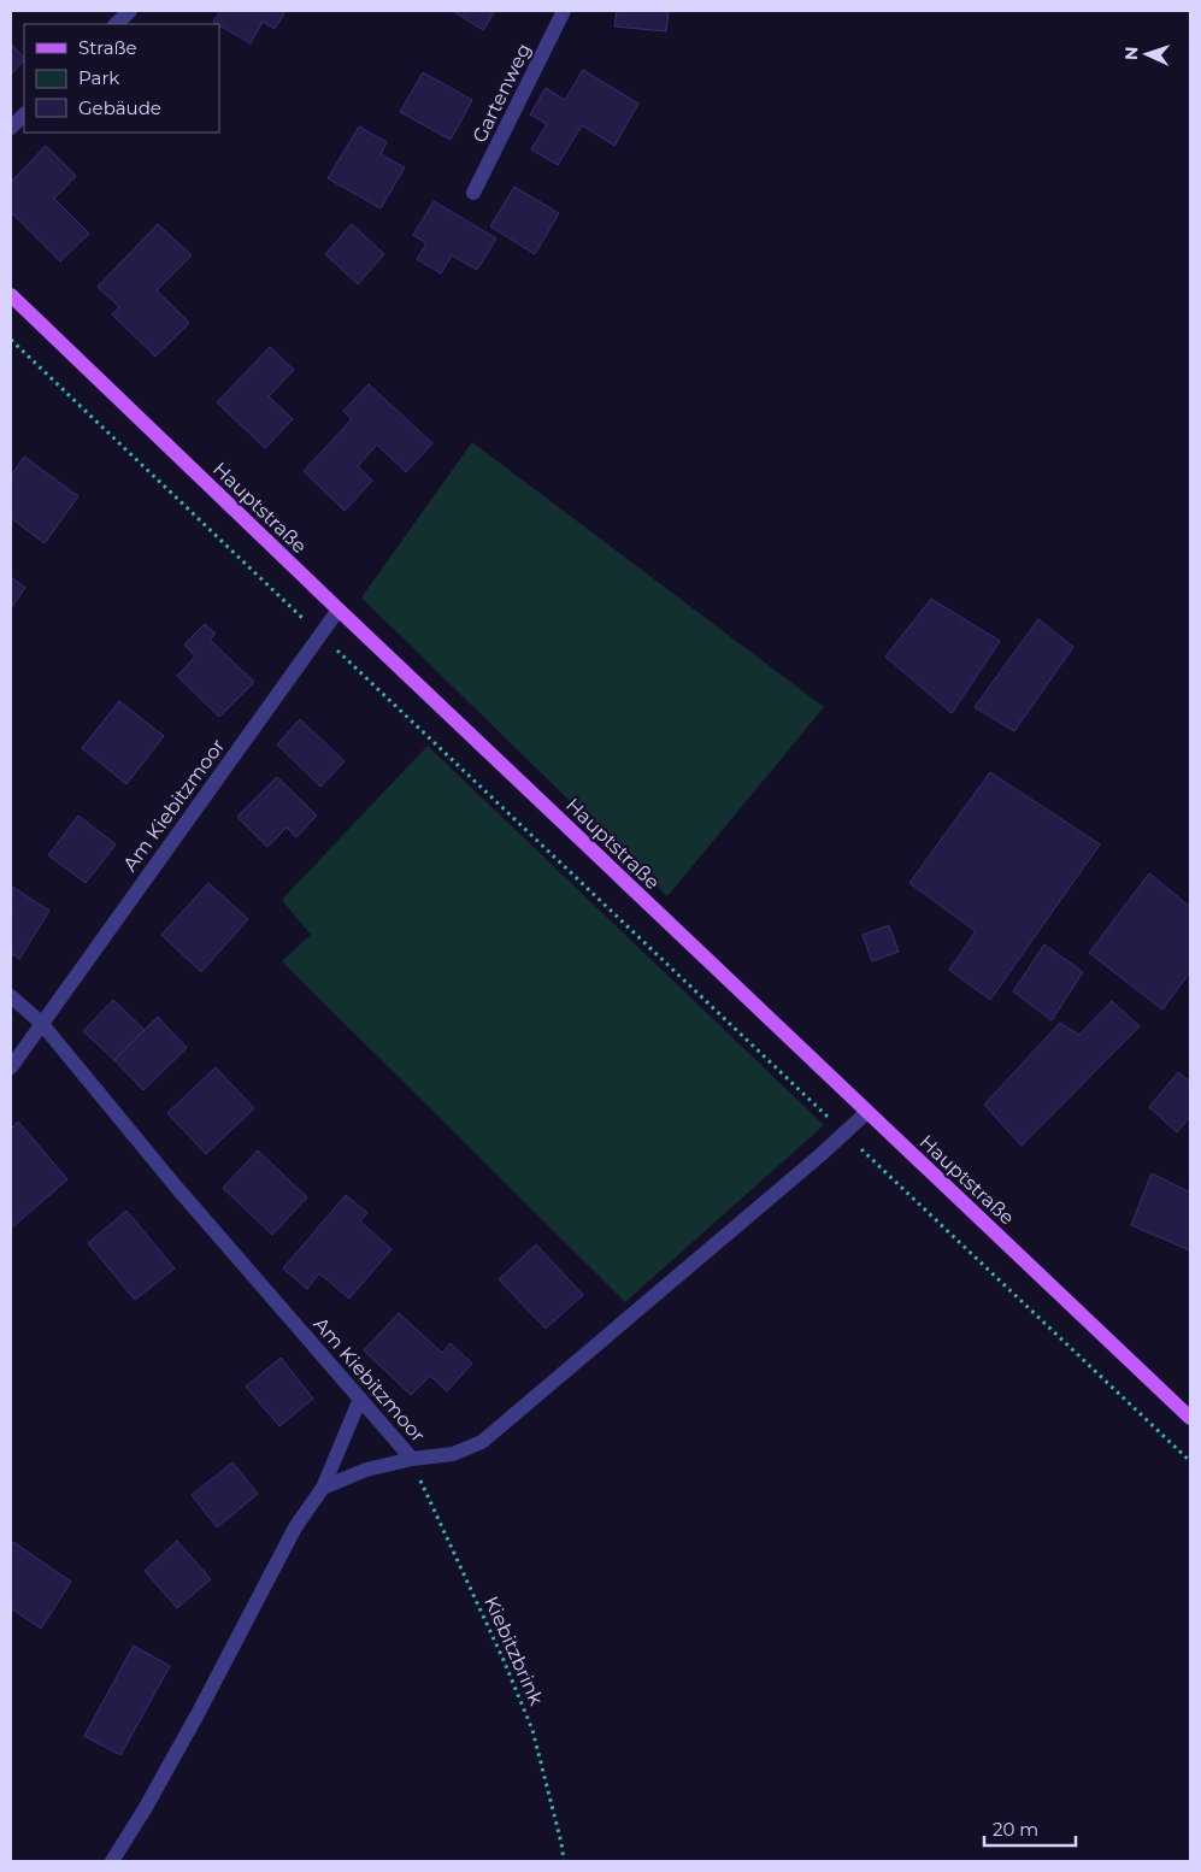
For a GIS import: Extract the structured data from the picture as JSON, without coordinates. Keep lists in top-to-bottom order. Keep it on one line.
{"streets":{"main road":["Hauptstraße"],"street":["Gartenweg","Am Kiebitzmoor"],"path":["Kiebitzbrink"]},"crossings":[["Hauptstraße","Am Kiebitzmoor"],["Am Kiebitzmoor","Kiebitzbrink"]],"legend":["Straße","Park","Gebäude"],"scale_bar":"20 m","north":"left"}
